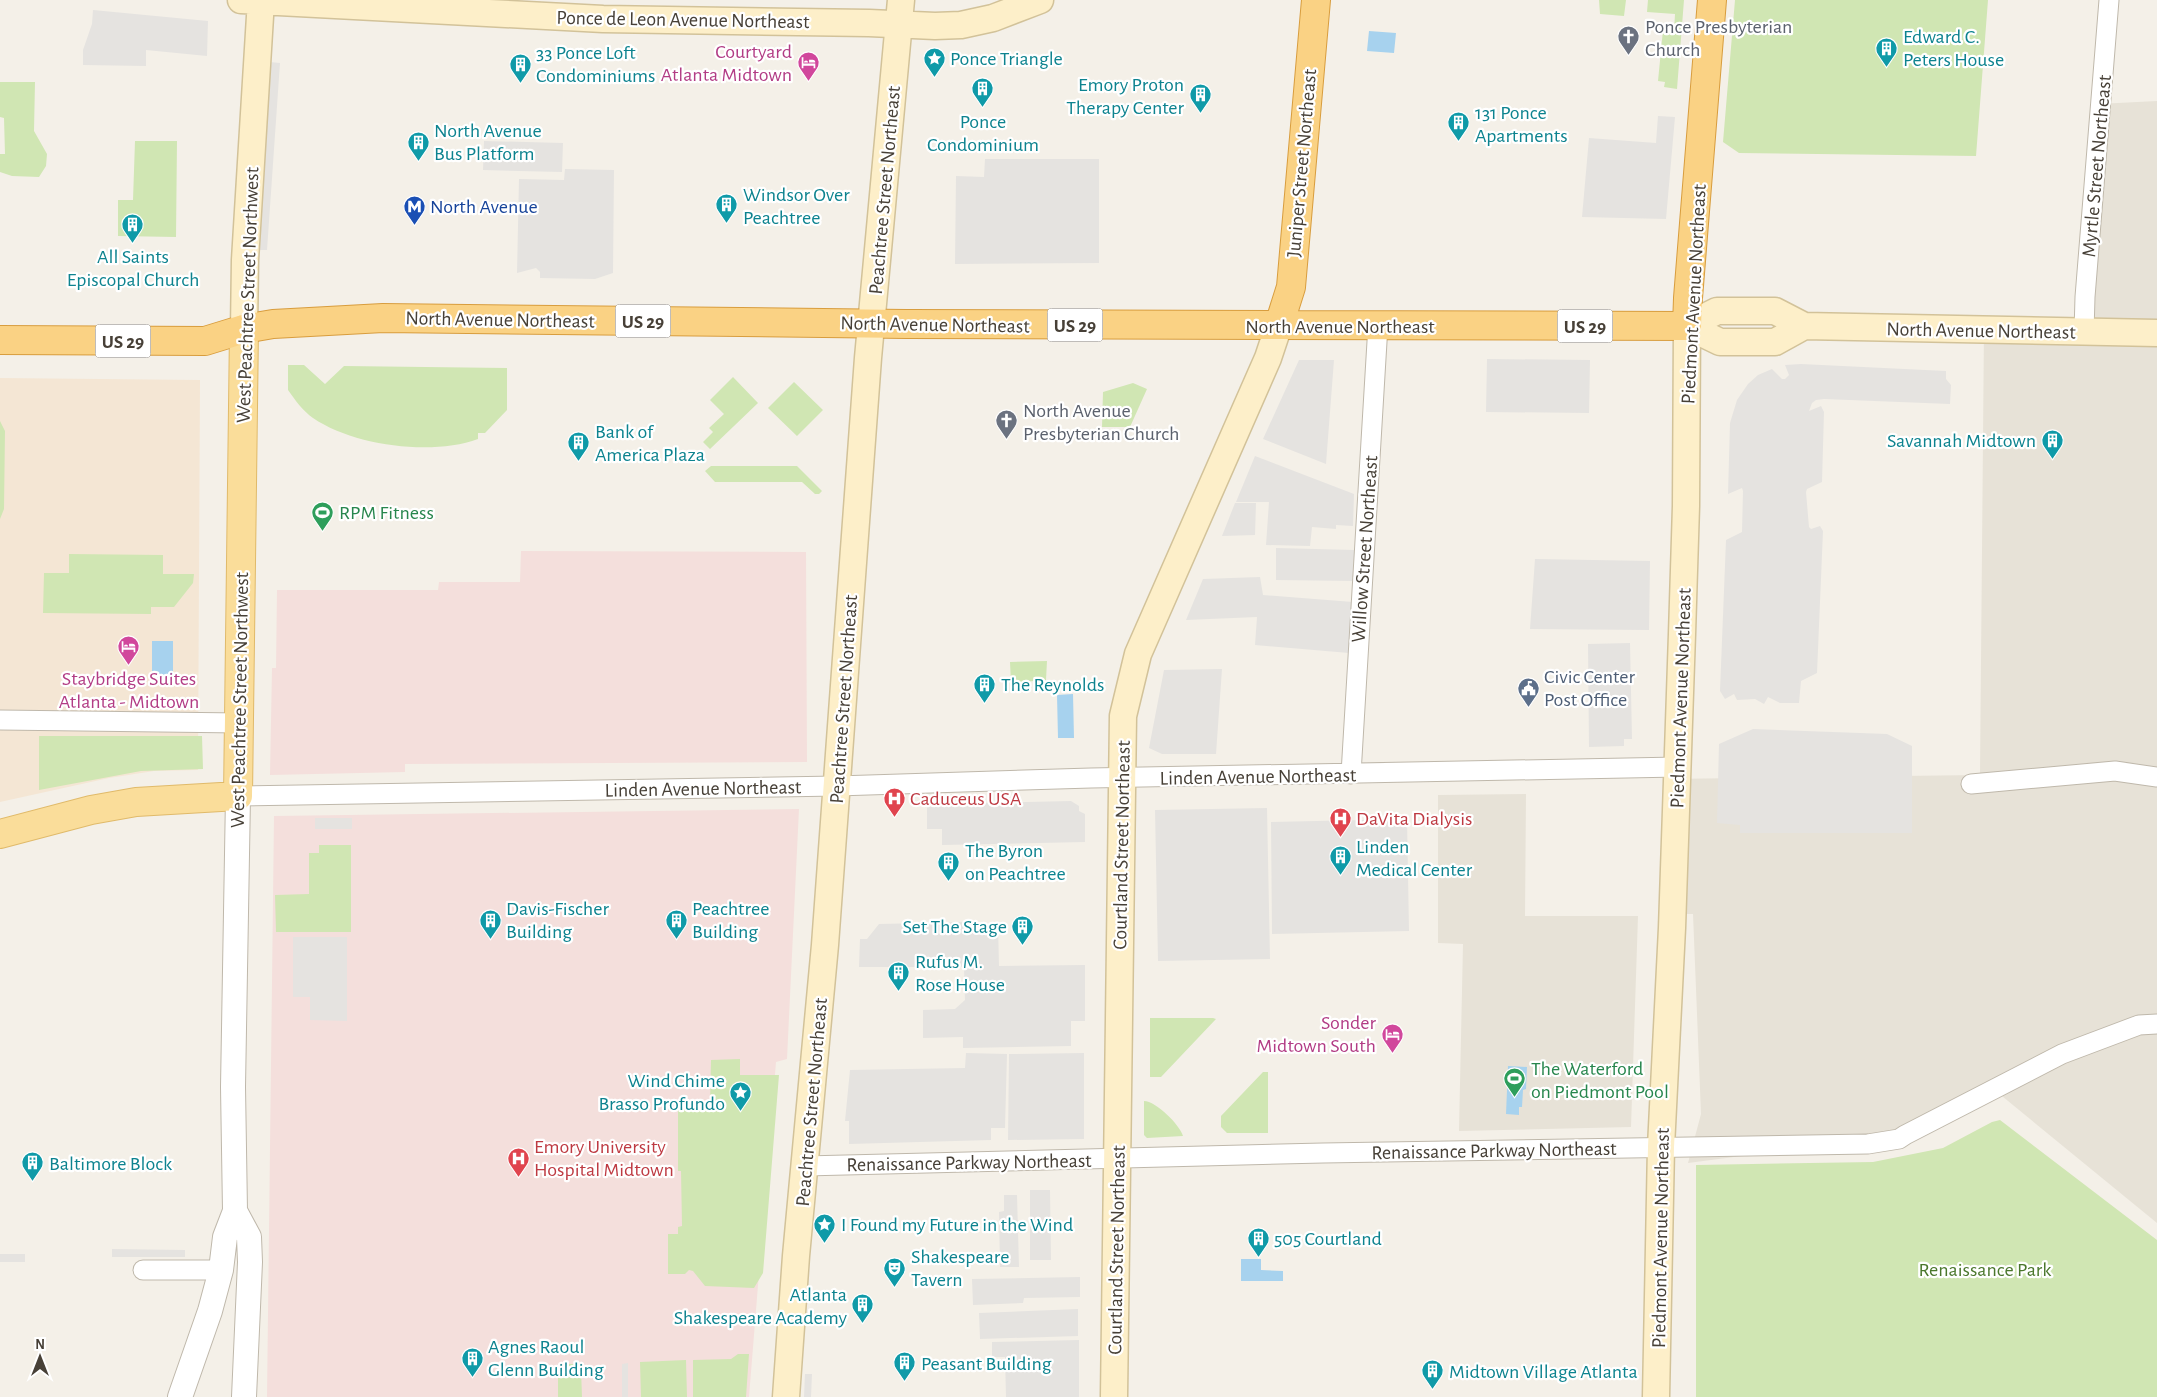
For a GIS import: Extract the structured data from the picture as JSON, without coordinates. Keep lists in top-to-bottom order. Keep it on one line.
{"streets":{"highway":["Juniper Street Northeast","Piedmont Avenue Northeast","North Avenue Northeast","US 29"],"main road":["Ponce de Leon Avenue Northeast","Peachtree Street Northeast","West Peachtree Street Northwest","Courtland Street Northeast"],"street":["Myrtle Street Northeast","Willow Street Northeast","Linden Avenue Northeast","Renaissance Parkway Northeast"]},"crossings":[["Ponce de Leon Avenue Northeast","Peachtree Street Northeast"],["Ponce de Leon Avenue Northeast","West Peachtree Street Northwest"],["Juniper Street Northeast","North Avenue Northeast"],["Juniper Street Northeast","Courtland Street Northeast"],["Myrtle Street Northeast","North Avenue Northeast"],["Peachtree Street Northeast","North Avenue Northeast"],["Peachtree Street Northeast","Linden Avenue Northeast"],["Peachtree Street Northeast","Renaissance Parkway Northeast"],["Piedmont Avenue Northeast","North Avenue Northeast"],["Piedmont Avenue Northeast","Linden Avenue Northeast"],["Piedmont Avenue Northeast","Renaissance Parkway Northeast"],["West Peachtree Street Northwest","North Avenue Northeast"],["West Peachtree Street Northwest","US 29"],["West Peachtree Street Northwest","Linden Avenue Northeast"],["North Avenue Northeast","US 29"],["North Avenue Northeast","Willow Street Northeast"],["North Avenue Northeast","Courtland Street Northeast"],["Willow Street Northeast","Linden Avenue Northeast"],["Linden Avenue Northeast","Courtland Street Northeast"],["Courtland Street Northeast","Renaissance Parkway Northeast"]],"parks":["Renaissance Park"],"places":{"church":["Ponce Presbyterian Church","North Avenue Presbyterian Church"],"building":["Edward C. Peters House","33 Ponce Loft Condominiums","Ponce Condominium","Emory Proton Therapy Center","131 Ponce Apartments","North Avenue Bus Platform","Windsor Over Peachtree","All Saints Episcopal Church","Savannah Midtown","Bank of America Plaza","The Reynolds","Linden Medical Center","The Byron on Peachtree","Davis-Fischer Building","Peachtree Building","Set The Stage","Rufus M. Rose House","Baltimore Block","505 Courtland","Atlanta Shakespeare Academy","Agnes Raoul Glenn Building","Peasant Building","Midtown Village Atlanta"],"place":["Ponce Triangle","Wind Chime Brasso Profundo","I Found my Future in the Wind"],"hotel":["Courtyard Atlanta Midtown","Staybridge Suites Atlanta - Midtown","Sonder Midtown South"],"metro station":["North Avenue"],"sports":["RPM Fitness","The Waterford on Piedmont Pool"],"public building":["Civic Center Post Office"],"hospital":["Caduceus USA","DaVita Dialysis","Emory University Hospital Midtown"],"theatre":["Shakespeare Tavern"]},"north":"top"}
